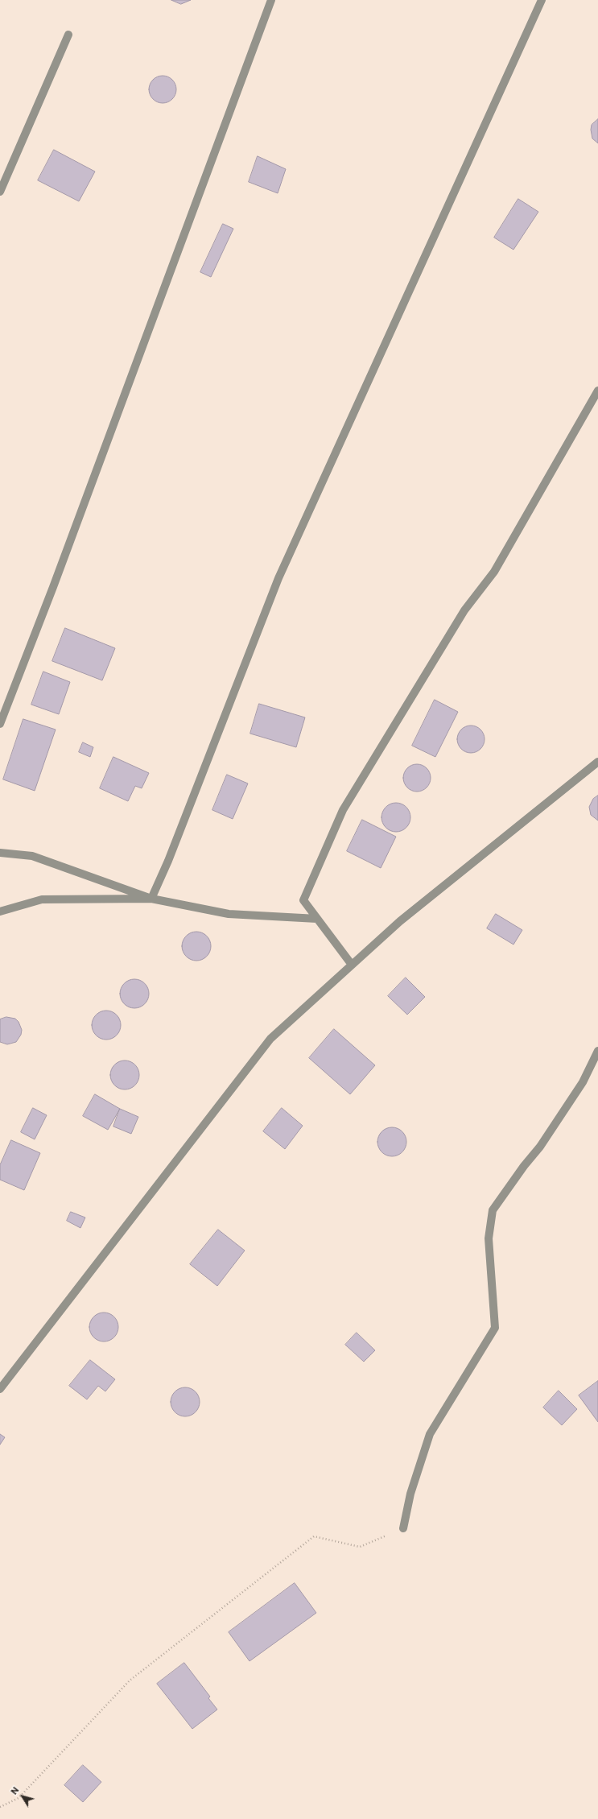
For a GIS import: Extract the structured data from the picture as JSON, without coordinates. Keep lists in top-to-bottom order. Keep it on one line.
{"north":"top left"}
